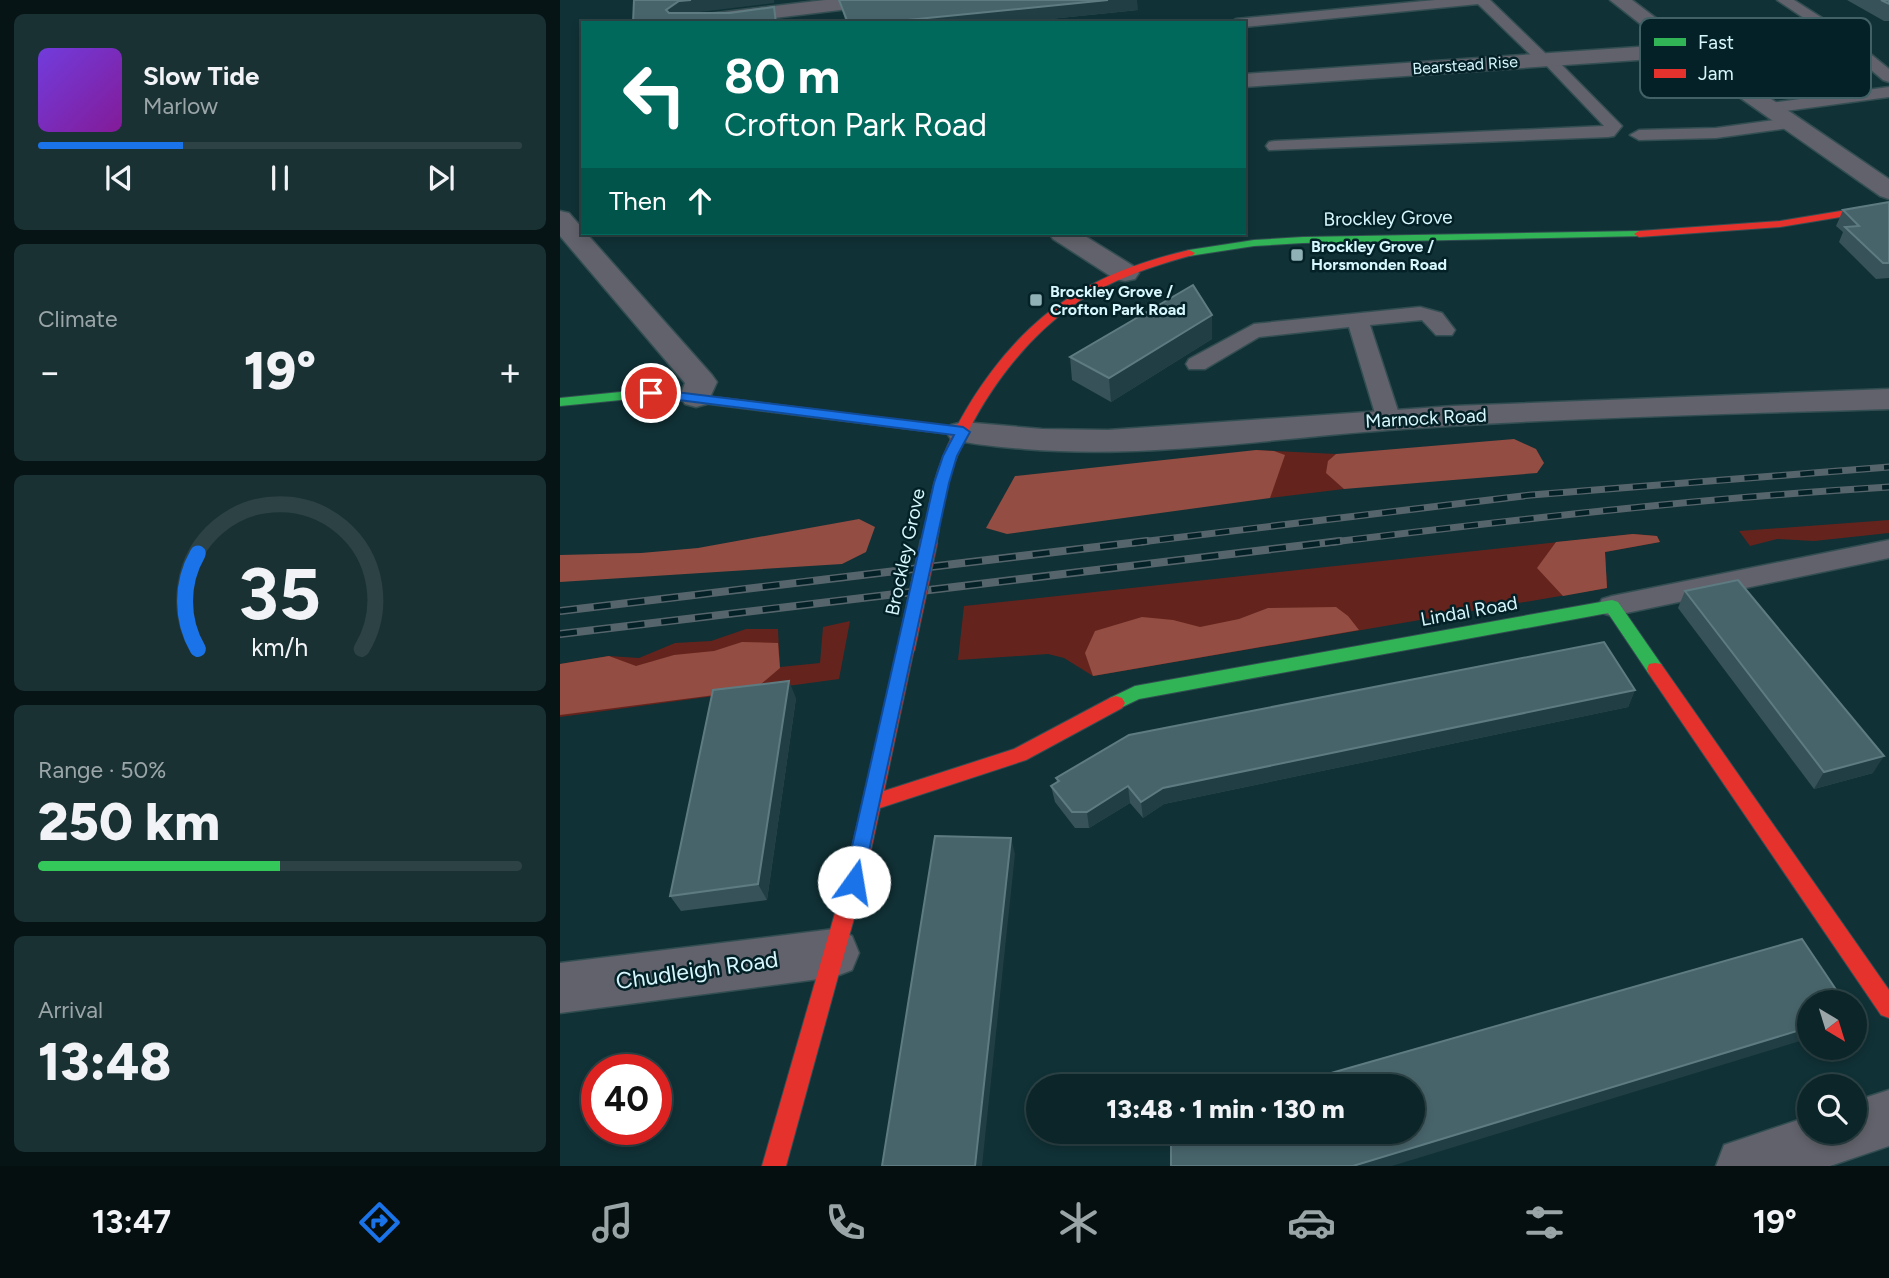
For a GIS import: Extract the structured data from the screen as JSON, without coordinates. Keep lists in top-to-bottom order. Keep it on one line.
{"streets":{"street":["Bearstead Rise","Brockley Grove","Marnock Road","Lindal Road","Chudleigh Road"]},"crossings":[["Brockley Grove","Marnock Road"],["Brockley Grove","Lindal Road"],["Brockley Grove","Chudleigh Road"]],"places":{"transit":["Brockley Grove / Horsmonden Road","Brockley Grove / Crofton Park Road"]},"legend":["Fast","Jam"],"north":"bottom right","page":{"turn":["80 m","Crofton Park Road"],"song":["Slow Tide","Marlow"],"then":"Then","tile":["Climate",["Range · 50%","250 km"],["Arrival","13:48"]],"heat":["−","19°","+"],"limit":"40","trip":"13:48 · 1 min · 130 m","tabs":["13:47","19°"],"gauge":["35","km/h"]}}
